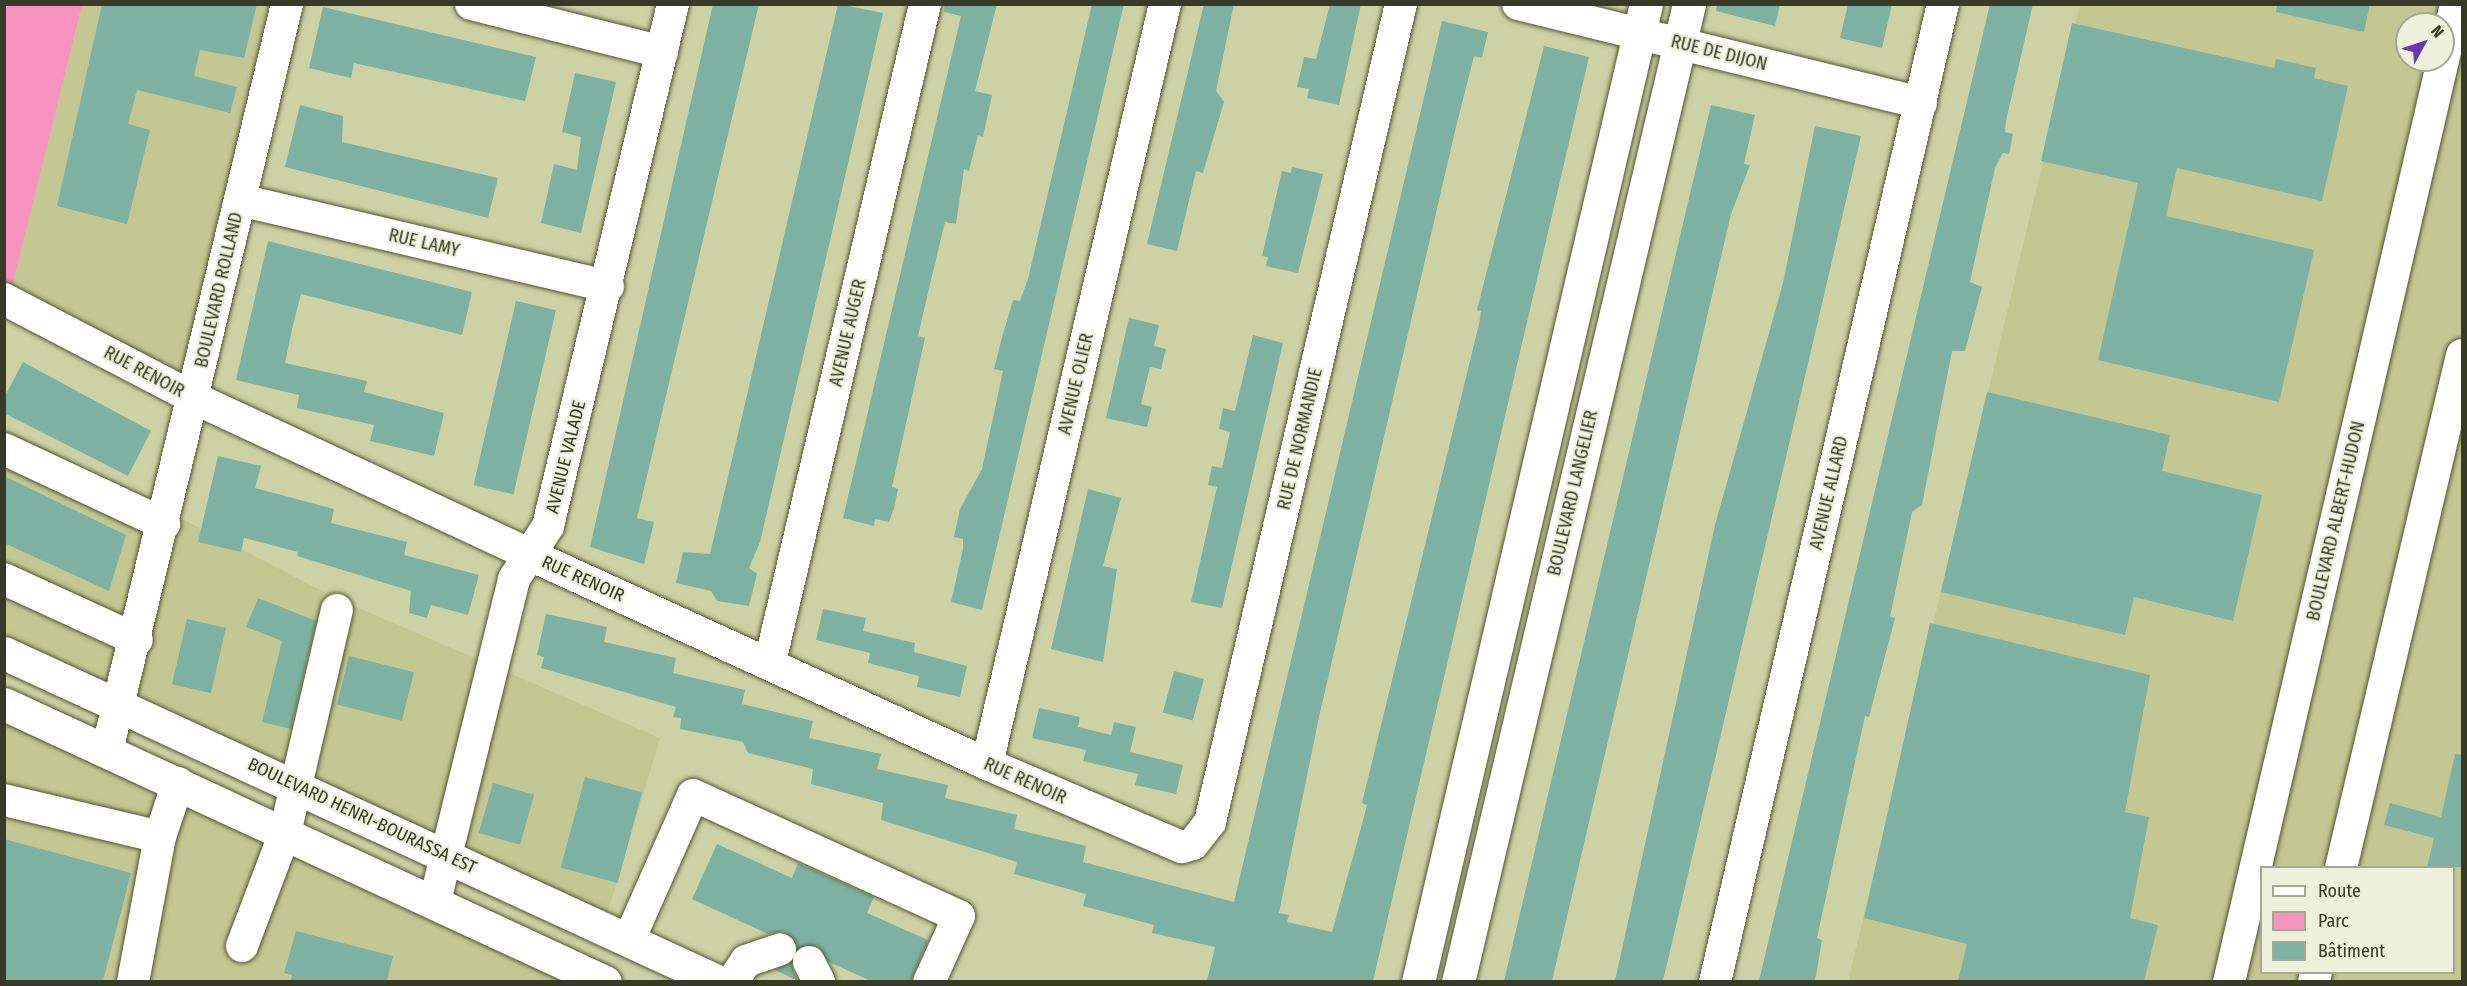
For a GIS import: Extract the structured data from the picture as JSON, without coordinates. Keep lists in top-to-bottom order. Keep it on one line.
{"streets":{"main road":["BOULEVARD LANGELIER","BOULEVARD HENRI-BOURASSA EST"],"street":["RUE DE DIJON","RUE LAMY","BOULEVARD ROLLAND","AVENUE AUGER","RUE RENOIR","AVENUE OLIER","RUE DE NORMANDIE","AVENUE VALADE","AVENUE ALLARD","BOULEVARD ALBERT-HUDON"]},"crossings":[["RUE DE DIJON","BOULEVARD LANGELIER"],["RUE DE DIJON","AVENUE ALLARD"],["RUE LAMY","BOULEVARD ROLLAND"],["RUE LAMY","AVENUE VALADE"],["BOULEVARD ROLLAND","RUE RENOIR"],["BOULEVARD ROLLAND","BOULEVARD HENRI-BOURASSA EST"],["AVENUE AUGER","RUE RENOIR"],["RUE RENOIR","AVENUE OLIER"],["RUE RENOIR","RUE DE NORMANDIE"],["RUE RENOIR","AVENUE VALADE"],["AVENUE VALADE","BOULEVARD HENRI-BOURASSA EST"]],"legend":["Route","Parc","Bâtiment"],"north":"top right"}
